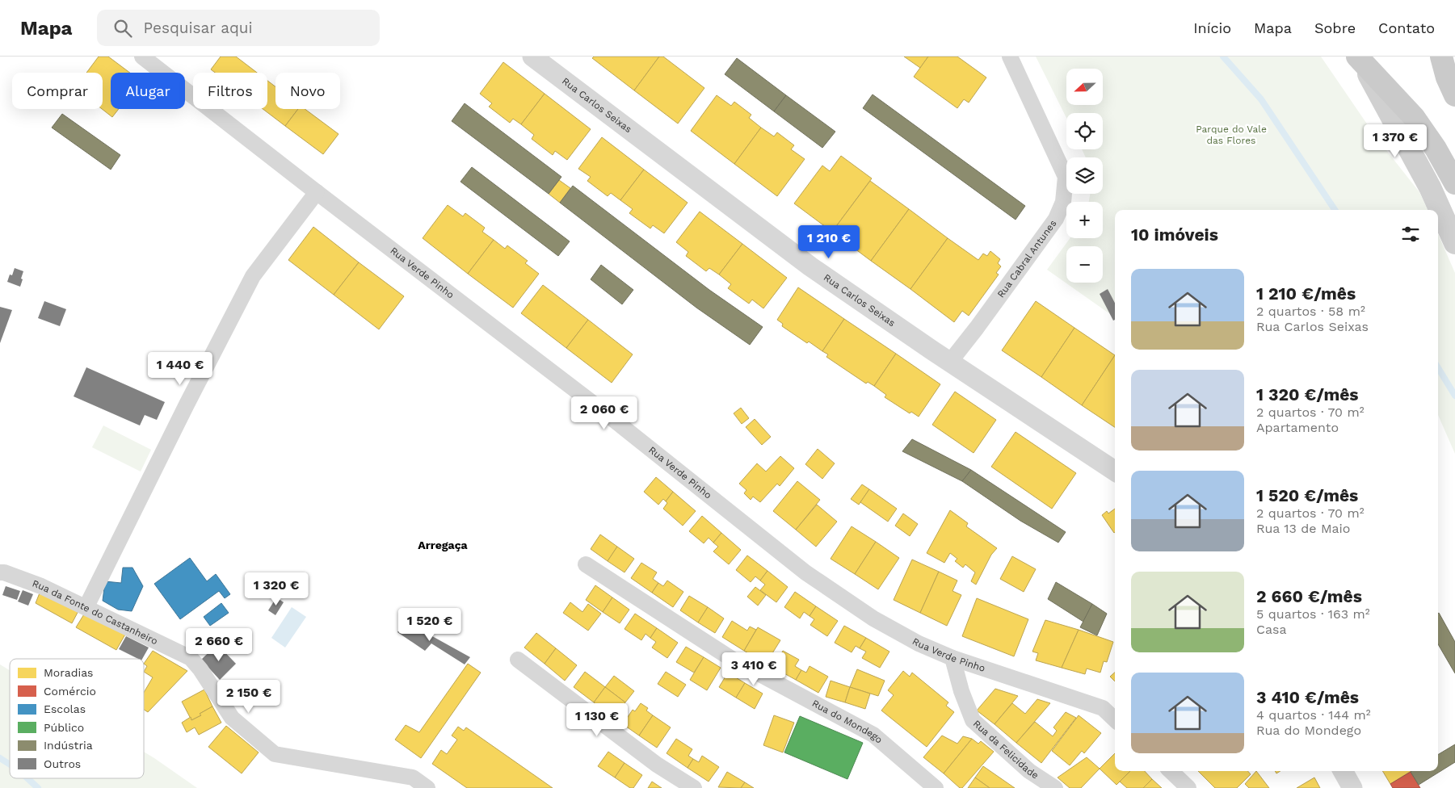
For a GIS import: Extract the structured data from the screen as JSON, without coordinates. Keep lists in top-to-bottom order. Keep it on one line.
{"streets":{"street":["Rua Carlos Seixas","Rua Cabral Antunes","Rua Verde Pinho","Rua da Fonte do Castanheiro","Rua do Mondego","Rua da Felicidade"]},"crossings":[["Rua Carlos Seixas","Rua Cabral Antunes"],["Rua Verde Pinho","Rua da Felicidade"]],"districts":["Arregaça"],"parks":["Parque do Vale das Flores"],"legend":["Moradias","Comércio","Escolas","Público","Indústria","Outros"],"north":"left","page":{"header":"Mapa","search":"Pesquisar aqui","nav":["Início","Mapa","Sobre","Contato"],"map_buttons":["+","−"],"chip":["Comprar","Alugar","Filtros","Novo"],"price":["1 370 €","1 210 €","1 440 €","2 060 €","1 320 €","1 520 €","2 660 €","3 410 €","2 150 €","1 130 €"],"heading":"10 imóveis","list":[{"name":"1 210 €/mês","note":"2 quartos · 58 m² · Rua Carlos Seixas"},{"name":"1 320 €/mês","note":"2 quartos · 70 m² · Apartamento"},{"name":"1 520 €/mês","note":"2 quartos · 70 m² · Rua 13 de Maio"},{"name":"2 660 €/mês","note":"5 quartos · 163 m² · Casa"},{"name":"3 410 €/mês","note":"4 quartos · 144 m² · Rua do Mondego"}]}}
